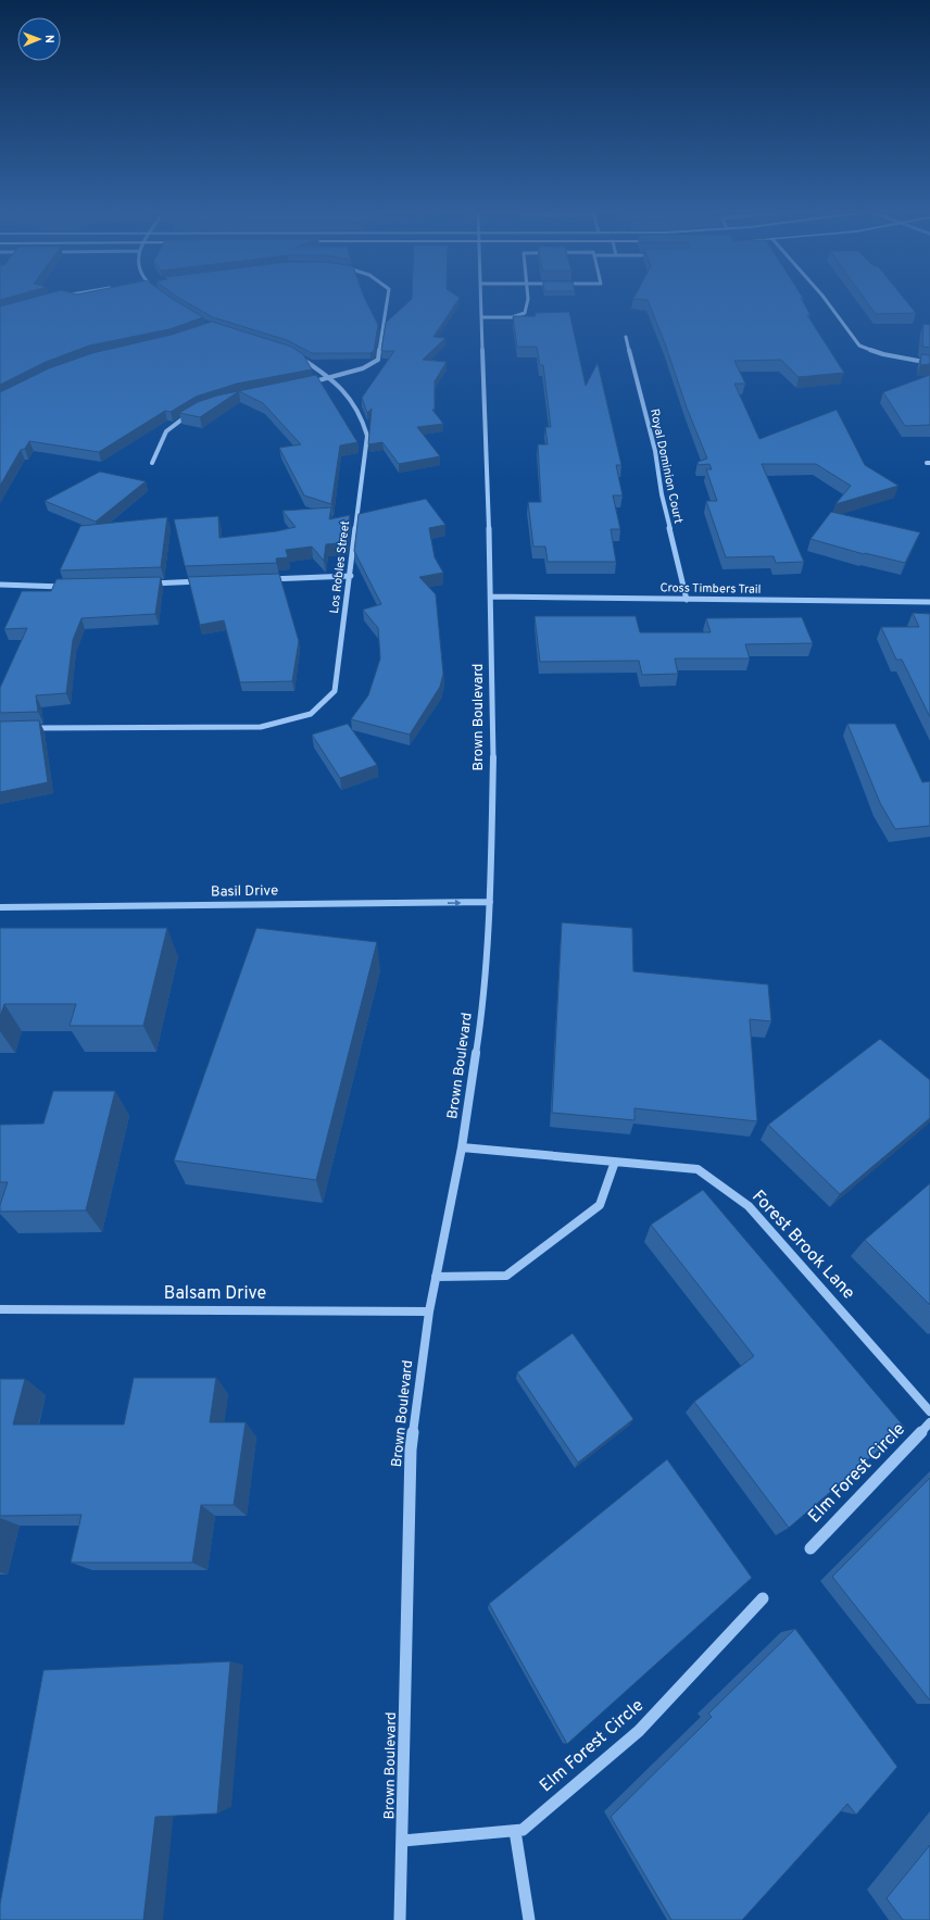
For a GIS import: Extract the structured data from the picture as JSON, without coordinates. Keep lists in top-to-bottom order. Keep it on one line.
{"streets":{"street":["Royal Dominion Court","Los Robles Street","Cross Timbers Trail","Brown Boulevard","Basil Drive","Forest Brook Lane","Balsam Drive","Elm Forest Circle"]},"crossings":[["Royal Dominion Court","Cross Timbers Trail"],["Cross Timbers Trail","Brown Boulevard"],["Brown Boulevard","Basil Drive"],["Brown Boulevard","Forest Brook Lane"],["Brown Boulevard","Balsam Drive"],["Brown Boulevard","Elm Forest Circle"]],"one_way":["Basil Drive"],"north":"right"}
